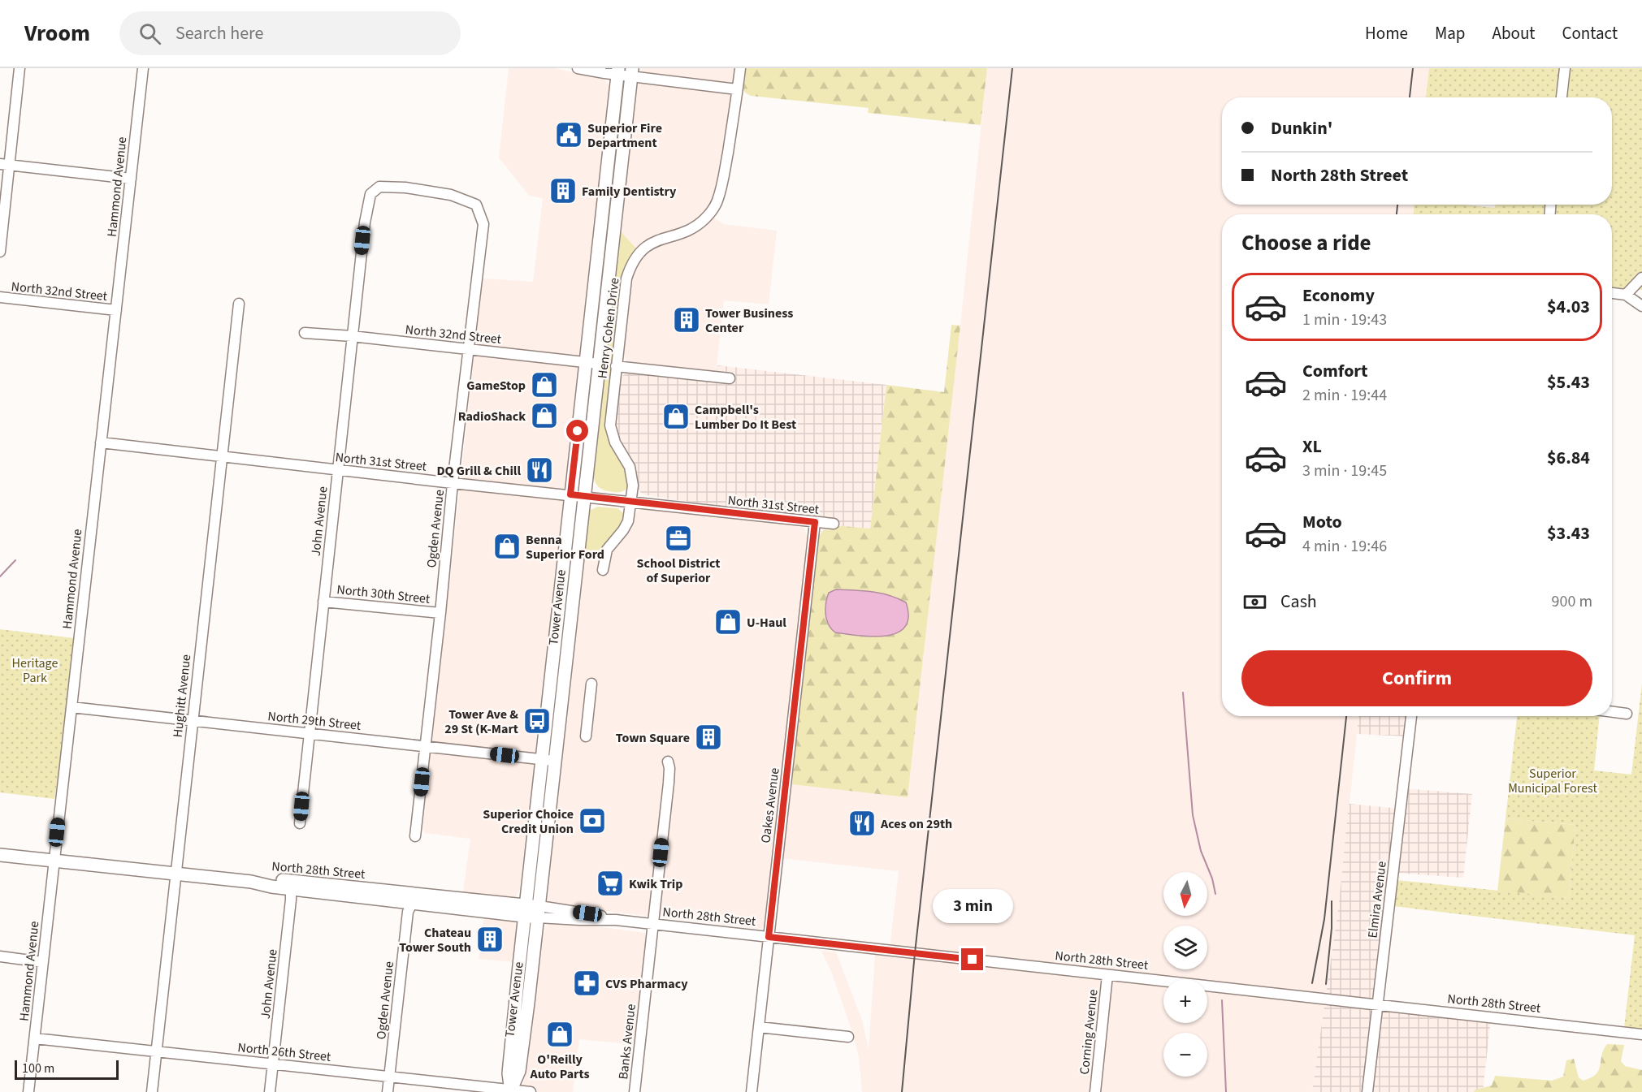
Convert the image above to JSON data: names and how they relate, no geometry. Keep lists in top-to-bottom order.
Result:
{
  "streets": {
    "main road": ["Tower Avenue", "North 28th Street"],
    "street": [
      "Hammond Avenue",
      "North 32nd Street",
      "Henry Cohen Drive",
      "North 31st Street",
      "John Avenue",
      "Ogden Avenue",
      "North 30th Street",
      "Hughitt Avenue",
      "North 29th Street",
      "Oakes Avenue",
      "Elmira Avenue",
      "Corning Avenue",
      "Banks Avenue",
      "North 26th Street"
    ]
  },
  "crossings": [
    ["Hammond Avenue", "North 32nd Street"],
    ["Hammond Avenue", "North 31st Street"],
    ["Hammond Avenue", "North 29th Street"],
    ["Hammond Avenue", "North 28th Street"],
    ["Hammond Avenue", "North 26th Street"],
    ["North 32nd Street", "John Avenue"],
    ["North 32nd Street", "Ogden Avenue"],
    ["North 32nd Street", "Tower Avenue"],
    ["Henry Cohen Drive", "North 31st Street"],
    ["North 31st Street", "John Avenue"],
    ["North 31st Street", "Ogden Avenue"],
    ["North 31st Street", "Tower Avenue"],
    ["North 31st Street", "Hughitt Avenue"],
    ["North 31st Street", "Oakes Avenue"],
    ["John Avenue", "Ogden Avenue"],
    ["John Avenue", "North 30th Street"],
    ["John Avenue", "North 29th Street"],
    ["John Avenue", "North 28th Street"],
    ["John Avenue", "North 26th Street"],
    ["Ogden Avenue", "North 30th Street"],
    ["Ogden Avenue", "North 29th Street"],
    ["Ogden Avenue", "North 28th Street"],
    ["Ogden Avenue", "North 26th Street"],
    ["Tower Avenue", "North 29th Street"],
    ["Tower Avenue", "North 28th Street"],
    ["Tower Avenue", "North 26th Street"],
    ["Hughitt Avenue", "North 29th Street"],
    ["Hughitt Avenue", "North 28th Street"],
    ["Hughitt Avenue", "North 26th Street"],
    ["Oakes Avenue", "North 28th Street"],
    ["North 28th Street", "Elmira Avenue"],
    ["North 28th Street", "Corning Avenue"],
    ["North 28th Street", "Banks Avenue"]
  ],
  "parks": ["Heritage Park", "Superior Municipal Forest"],
  "places": {
    "public building": ["Superior Fire Department"],
    "building": [
      "Family Dentistry",
      "Tower Business Center",
      "Town Square",
      "Chateau Tower South"
    ],
    "shop": [
      "GameStop",
      "RadioShack",
      "Campbell's Lumber Do It Best",
      "Benna Superior Ford",
      "U-Haul",
      "O'Reilly Auto Parts"
    ],
    "restaurant": ["DQ Grill & Chill", "Aces on 29th"],
    "office": ["School District of Superior"],
    "bus stop": ["Tower Ave & 29 St (K-Mart"],
    "bank": ["Superior Choice Credit Union"],
    "supermarket": ["Kwik Trip"],
    "pharmacy": ["CVS Pharmacy"]
  },
  "scale_bar": "100 m",
  "north": "bottom",
  "page": {
    "header": "Vroom",
    "search": "Search here",
    "nav": [
      "Home",
      "Map",
      "About",
      "Contact"
    ],
    "banner": ["Dunkin'", "North 28th Street"],
    "heading": "Choose a ride",
    "list": [
      {
        "name": "Economy",
        "note": "1 min · 19:43",
        "value": "$4.03"
      },
      {
        "name": "Comfort",
        "note": "2 min · 19:44",
        "value": "$5.43"
      },
      {
        "name": "XL",
        "note": "3 min · 19:45",
        "value": "$6.84"
      },
      {
        "name": "Moto",
        "note": "4 min · 19:46",
        "value": "$3.43"
      }
    ],
    "pay": ["Cash", "900 m"],
    "buttons": "Confirm",
    "map_buttons": ["+", "−"],
    "bubble": "3 min",
    "scale": "100 m"
  }
}
